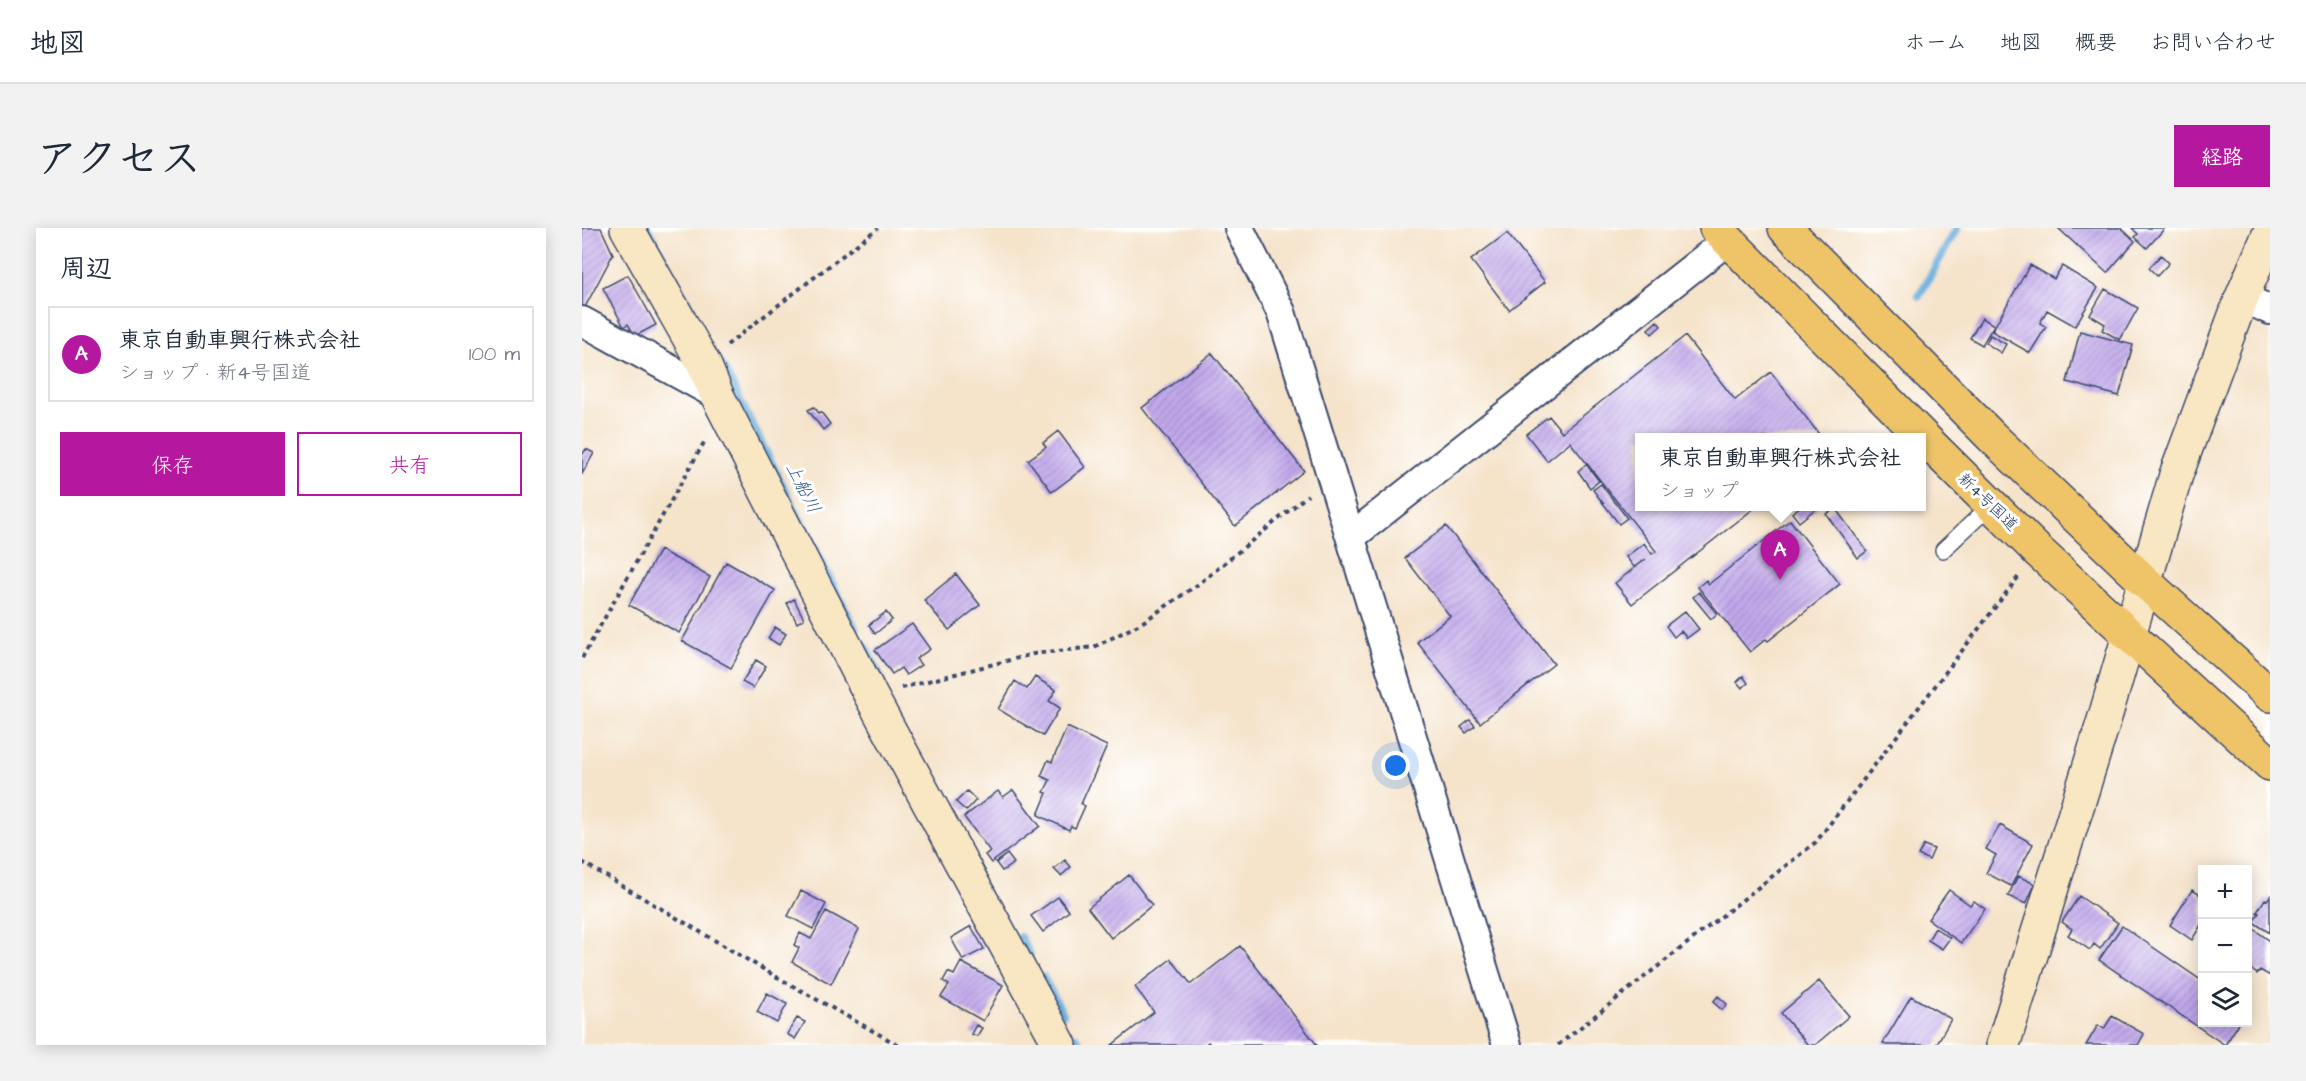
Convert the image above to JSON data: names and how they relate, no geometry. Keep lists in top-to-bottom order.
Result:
{
  "streets": {
    "highway": ["新4号国道"]
  },
  "water": ["上船川"],
  "page": {
    "header": "地図",
    "nav": [
      "ホーム",
      "地図",
      "概要",
      "お問い合わせ"
    ],
    "title": "アクセス",
    "buttons": [
      "経路",
      ["保存", "共有"]
    ],
    "heading": "周辺",
    "list": [
      {
        "mark": "A",
        "name": "東京自動車興行株式会社",
        "note": "ショップ · 新4号国道",
        "value": "100 m"
      }
    ],
    "popup": ["東京自動車興行株式会社", "ショップ"],
    "pins": "A",
    "map_buttons": ["+", "−"]
  }
}
